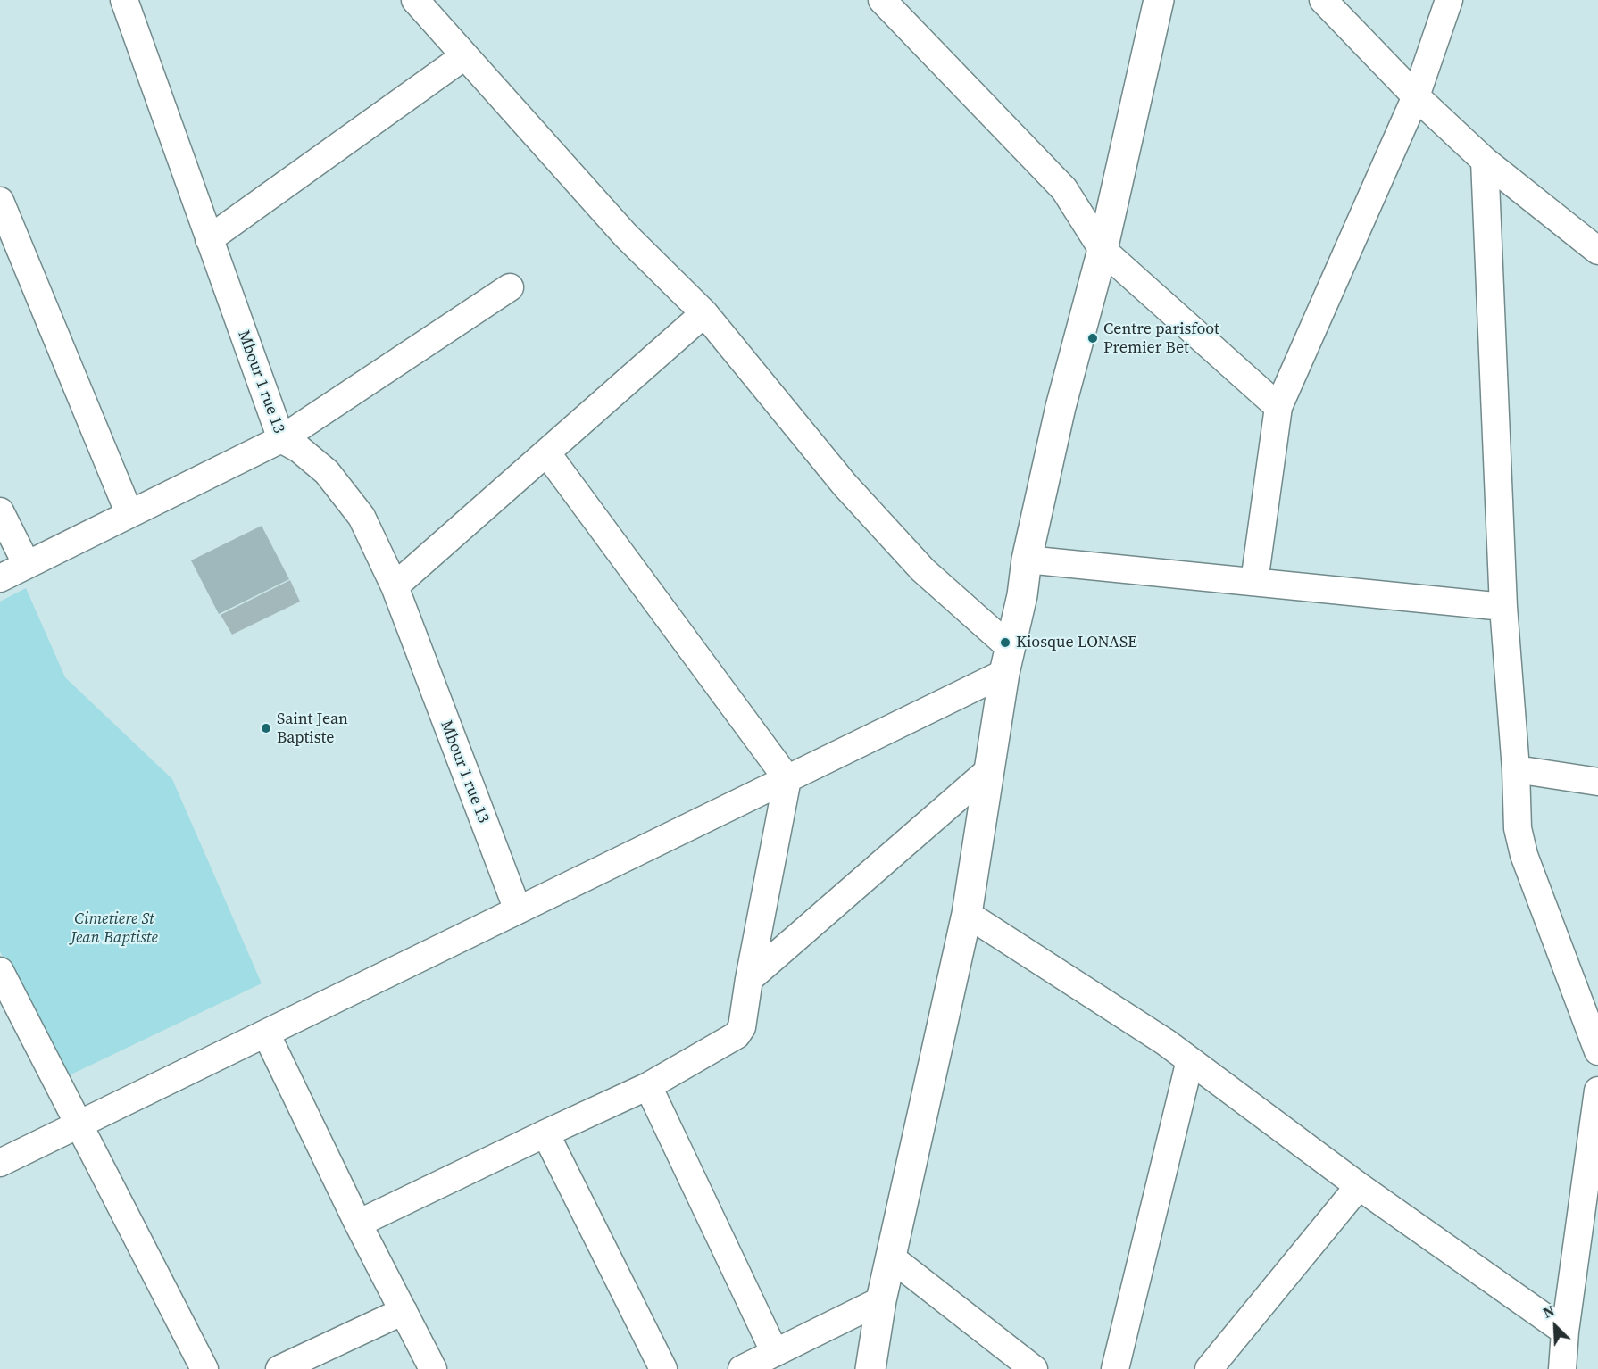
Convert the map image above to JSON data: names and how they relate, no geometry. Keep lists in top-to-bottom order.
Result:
{
  "streets": {
    "street": ["Mbour 1 rue 13"]
  },
  "parks": ["Cimetiere St Jean Baptiste"],
  "places": ["Centre parisfoot Premier Bet", "Kiosque LONASE", "Saint Jean Baptiste"],
  "north": "top left"
}
